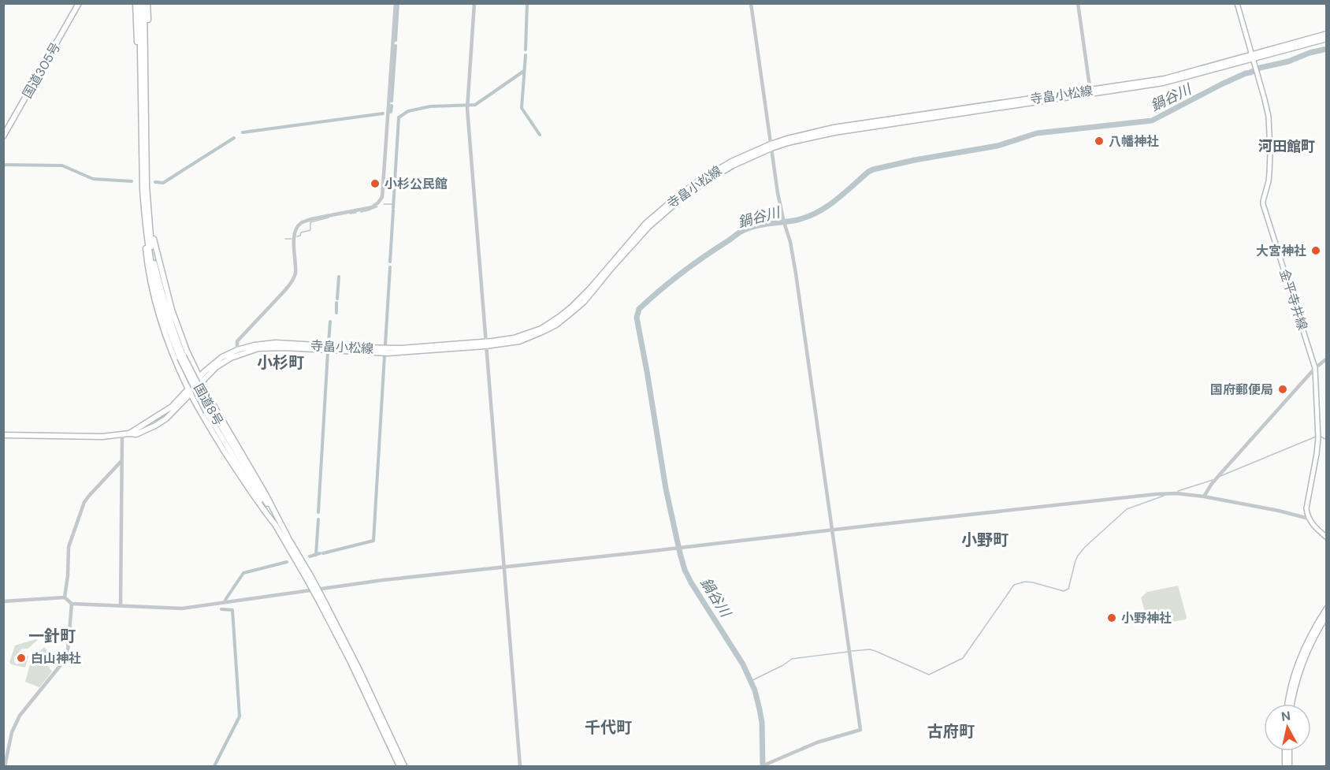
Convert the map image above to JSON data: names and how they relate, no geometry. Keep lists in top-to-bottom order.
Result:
{
  "streets": {
    "main road": [
      "国道305号",
      "寺畠小松線",
      "金平寺井線",
      "国道8号"
    ]
  },
  "crossings": [
    ["寺畠小松線", "金平寺井線"]
  ],
  "districts": [
    "河田館町",
    "小杉町",
    "小野町",
    "一針町",
    "千代町",
    "古府町"
  ],
  "water": ["鍋谷川"],
  "places": [
    "八幡神社",
    "小杉公民館",
    "大宮神社",
    "国府郵便局",
    "小野神社",
    "白山神社"
  ],
  "north": "top"
}
